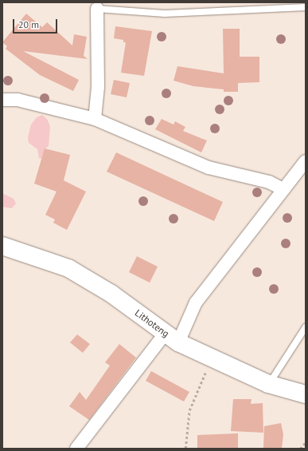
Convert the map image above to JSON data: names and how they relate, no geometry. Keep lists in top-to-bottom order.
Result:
{
  "streets": {
    "main road": ["Lithoteng"]
  },
  "scale_bar": "20 m"
}
